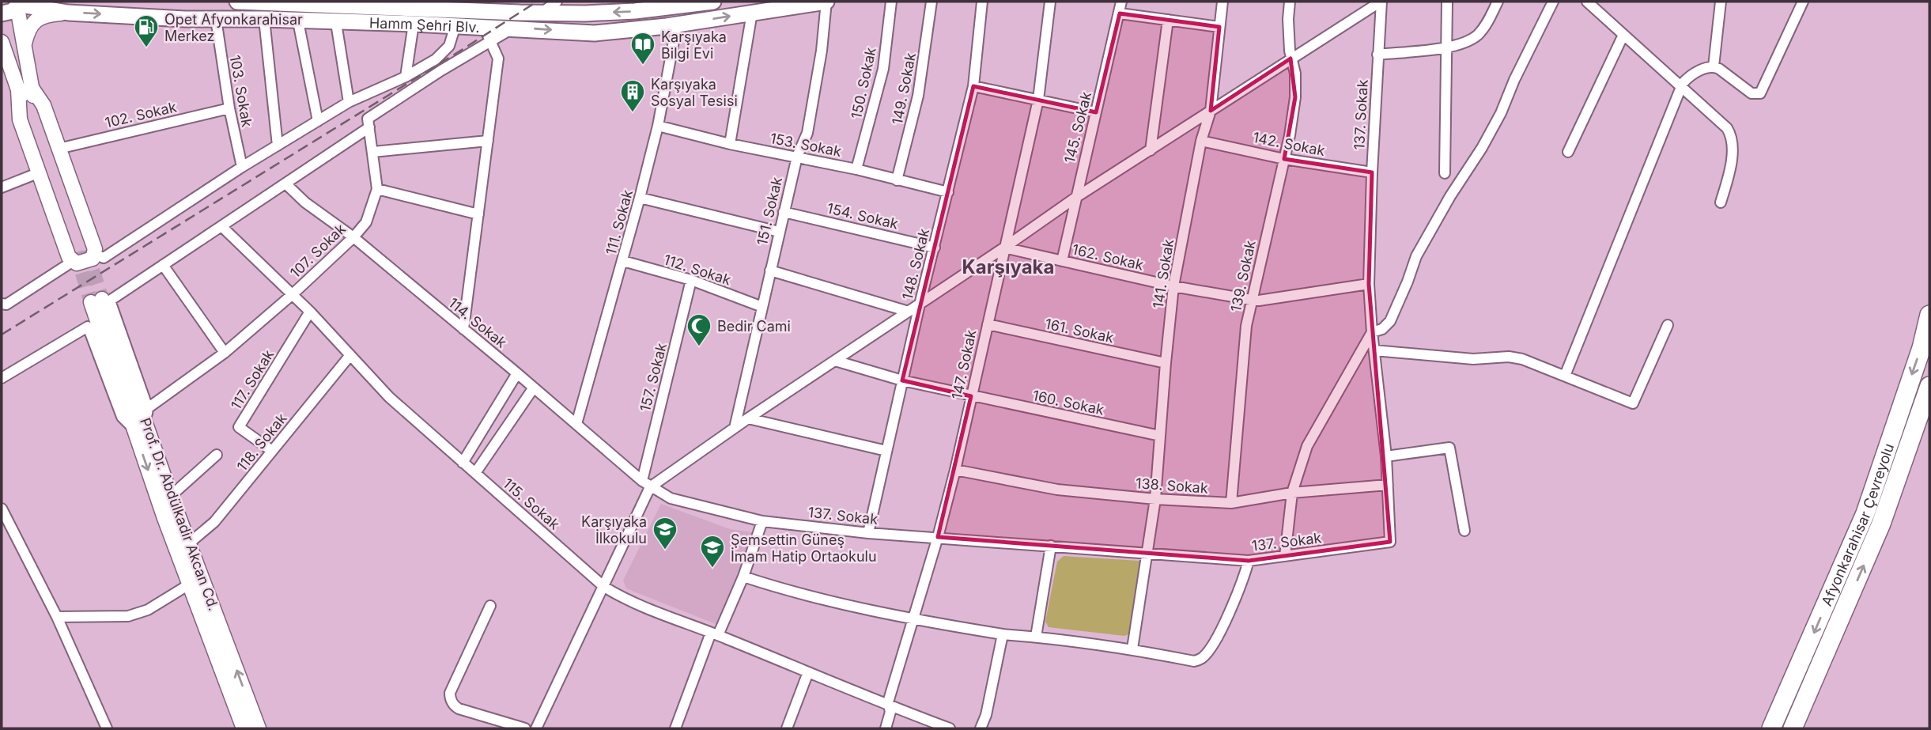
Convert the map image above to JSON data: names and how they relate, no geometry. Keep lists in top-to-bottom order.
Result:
{
  "streets": {
    "highway": ["Afyonkarahisar Çevreyolu"],
    "main road": ["Hamm Şehri Blv.", "Prof. Dr. Abdülkadir Akcan Cd."],
    "street": [
      "150. Sokak",
      "149. Sokak",
      "103. Sokak",
      "102. Sokak",
      "137. Sokak",
      "145. Sokak",
      "142. Sokak",
      "153. Sokak",
      "151. Sokak",
      "154. Sokak",
      "111. Sokak",
      "107. Sokak",
      "162. Sokak",
      "148. Sokak",
      "112. Sokak",
      "141. Sokak",
      "139. Sokak",
      "114. Sokak",
      "161. Sokak",
      "147. Sokak",
      "157. Sokak",
      "117. Sokak",
      "160. Sokak",
      "118. Sokak",
      "138. Sokak",
      "115. Sokak"
    ]
  },
  "crossings": [
    ["Hamm Şehri Blv.", "103. Sokak"],
    ["Hamm Şehri Blv.", "151. Sokak"],
    ["Hamm Şehri Blv.", "111. Sokak"],
    ["150. Sokak", "153. Sokak"],
    ["149. Sokak", "153. Sokak"],
    ["103. Sokak", "102. Sokak"],
    ["137. Sokak", "142. Sokak"],
    ["137. Sokak", "162. Sokak"],
    ["137. Sokak", "148. Sokak"],
    ["137. Sokak", "141. Sokak"],
    ["137. Sokak", "114. Sokak"],
    ["137. Sokak", "147. Sokak"],
    ["137. Sokak", "157. Sokak"],
    ["137. Sokak", "138. Sokak"],
    ["145. Sokak", "162. Sokak"],
    ["142. Sokak", "141. Sokak"],
    ["142. Sokak", "139. Sokak"],
    ["153. Sokak", "151. Sokak"],
    ["153. Sokak", "111. Sokak"],
    ["153. Sokak", "148. Sokak"],
    ["151. Sokak", "154. Sokak"],
    ["151. Sokak", "112. Sokak"],
    ["154. Sokak", "148. Sokak"],
    ["111. Sokak", "112. Sokak"],
    ["111. Sokak", "114. Sokak"],
    ["107. Sokak", "114. Sokak"],
    ["107. Sokak", "115. Sokak"],
    ["162. Sokak", "141. Sokak"],
    ["162. Sokak", "139. Sokak"],
    ["162. Sokak", "147. Sokak"],
    ["148. Sokak", "160. Sokak"],
    ["112. Sokak", "157. Sokak"],
    ["141. Sokak", "161. Sokak"],
    ["141. Sokak", "160. Sokak"],
    ["141. Sokak", "138. Sokak"],
    ["139. Sokak", "138. Sokak"],
    ["114. Sokak", "157. Sokak"],
    ["161. Sokak", "147. Sokak"],
    ["147. Sokak", "160. Sokak"],
    ["147. Sokak", "138. Sokak"],
    ["147. Sokak", "115. Sokak"],
    ["157. Sokak", "115. Sokak"],
    ["117. Sokak", "118. Sokak"],
    ["117. Sokak", "115. Sokak"],
    ["118. Sokak", "115. Sokak"],
    ["118. Sokak", "Prof. Dr. Abdülkadir Akcan Cd."]
  ],
  "districts": ["Karşıyaka"],
  "places": {
    "fuel station": ["Opet Afyonkarahisar Merkez"],
    "library": ["Karşıyaka Bilgi Evi"],
    "building": ["Karşıyaka Sosyal Tesisi"],
    "mosque": ["Bedir Cami"],
    "school or university": ["Karşıyaka İlkokulu", "Şemsettin Güneş İmam Hatip Ortaokulu"]
  }
}
